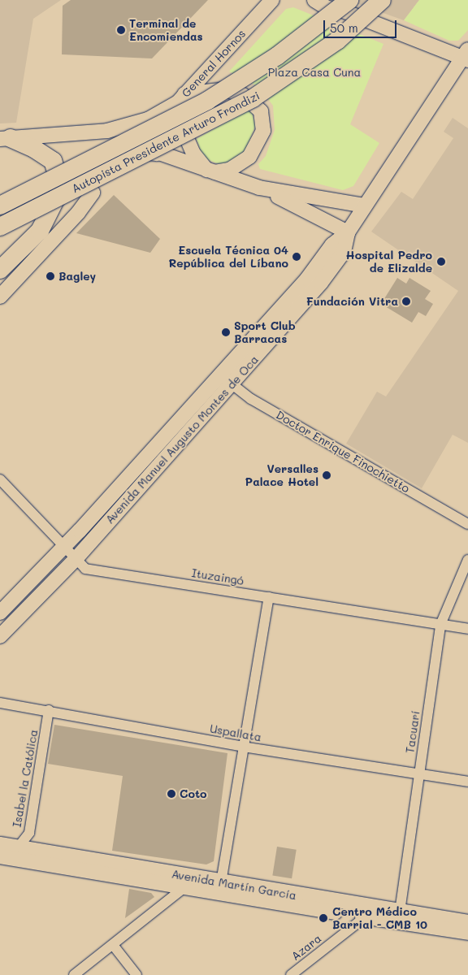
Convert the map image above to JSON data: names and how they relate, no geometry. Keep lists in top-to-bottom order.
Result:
{
  "streets": {
    "highway": ["Autopista Presidente Arturo Frondizi"],
    "main road": ["General Hornos", "Avenida Manuel Augusto Montes de Oca", "Avenida Martín García"],
    "street": [
      "Doctor Enrique Finochietto",
      "Ituzaingó",
      "Tacuarí",
      "Uspallata",
      "Isabel la Católica",
      "Azara"
    ]
  },
  "crossings": [
    ["Avenida Manuel Augusto Montes de Oca", "Doctor Enrique Finochietto"],
    ["Avenida Manuel Augusto Montes de Oca", "Ituzaingó"],
    ["Ituzaingó", "Tacuarí"],
    ["Tacuarí", "Uspallata"],
    ["Tacuarí", "Avenida Martín García"],
    ["Uspallata", "Isabel la Católica"],
    ["Isabel la Católica", "Avenida Martín García"],
    ["Avenida Martín García", "Azara"]
  ],
  "parks": ["Plaza Casa Cuna"],
  "places": [
    "Terminal de Encomiendas",
    "Escuela Técnica 04 República del Líbano",
    "Hospital Pedro de Elizalde",
    "Bagley",
    "Fundación Vitra",
    "Sport Club Barracas",
    "Versalles Palace Hotel",
    "Coto",
    "Centro Médico Barrial - CMB 10"
  ],
  "scale_bar": "50 m"
}
